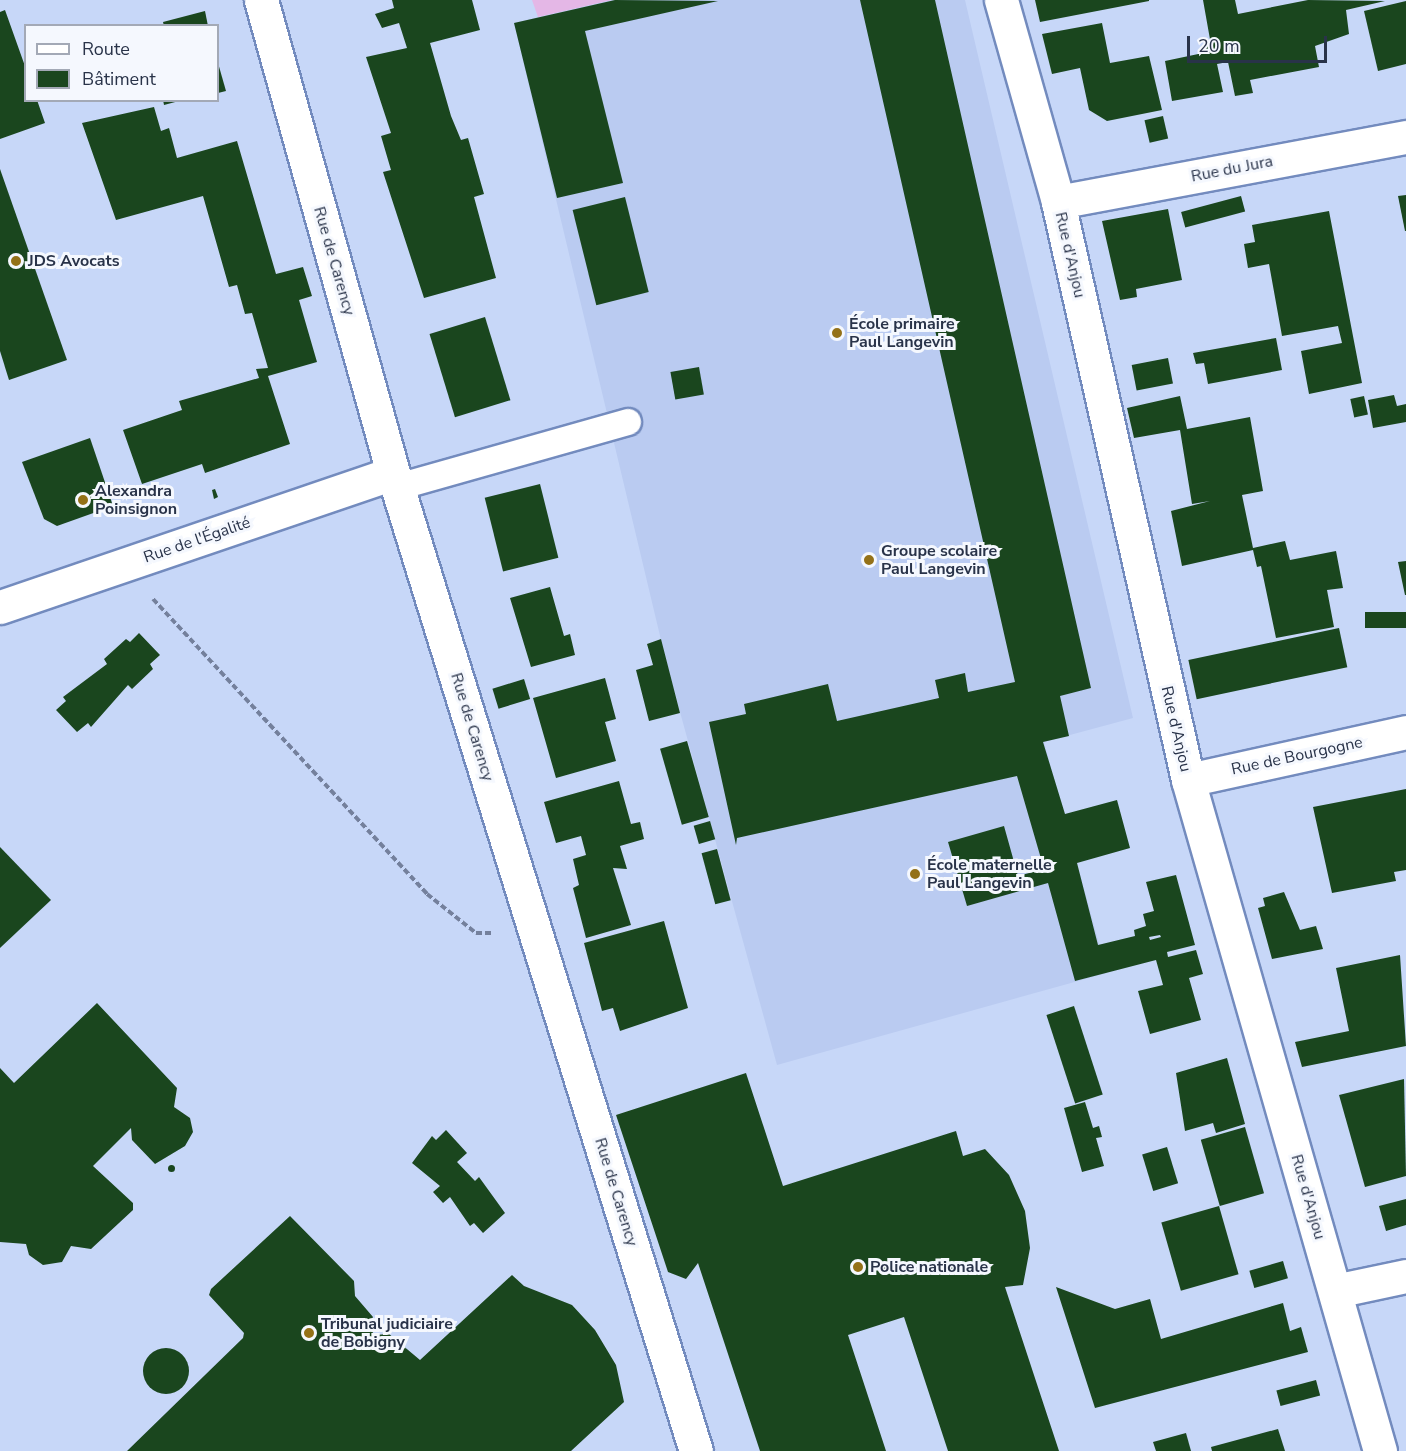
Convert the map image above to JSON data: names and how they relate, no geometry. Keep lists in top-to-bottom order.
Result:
{
  "streets": {
    "street": [
      "Rue du Jura",
      "Rue d'Anjou",
      "Rue de Carency",
      "Rue de l'Égalité",
      "Rue de Bourgogne"
    ]
  },
  "crossings": [
    ["Rue du Jura", "Rue d'Anjou"],
    ["Rue d'Anjou", "Rue de Bourgogne"],
    ["Rue de Carency", "Rue de l'Égalité"]
  ],
  "places": [
    "JDS Avocats",
    "École primaire Paul Langevin",
    "Alexandra Poinsignon",
    "Groupe scolaire Paul Langevin",
    "École maternelle Paul Langevin",
    "Police nationale",
    "Tribunal judiciaire de Bobigny"
  ],
  "legend": ["Route", "Bâtiment"],
  "scale_bar": "20 m"
}
